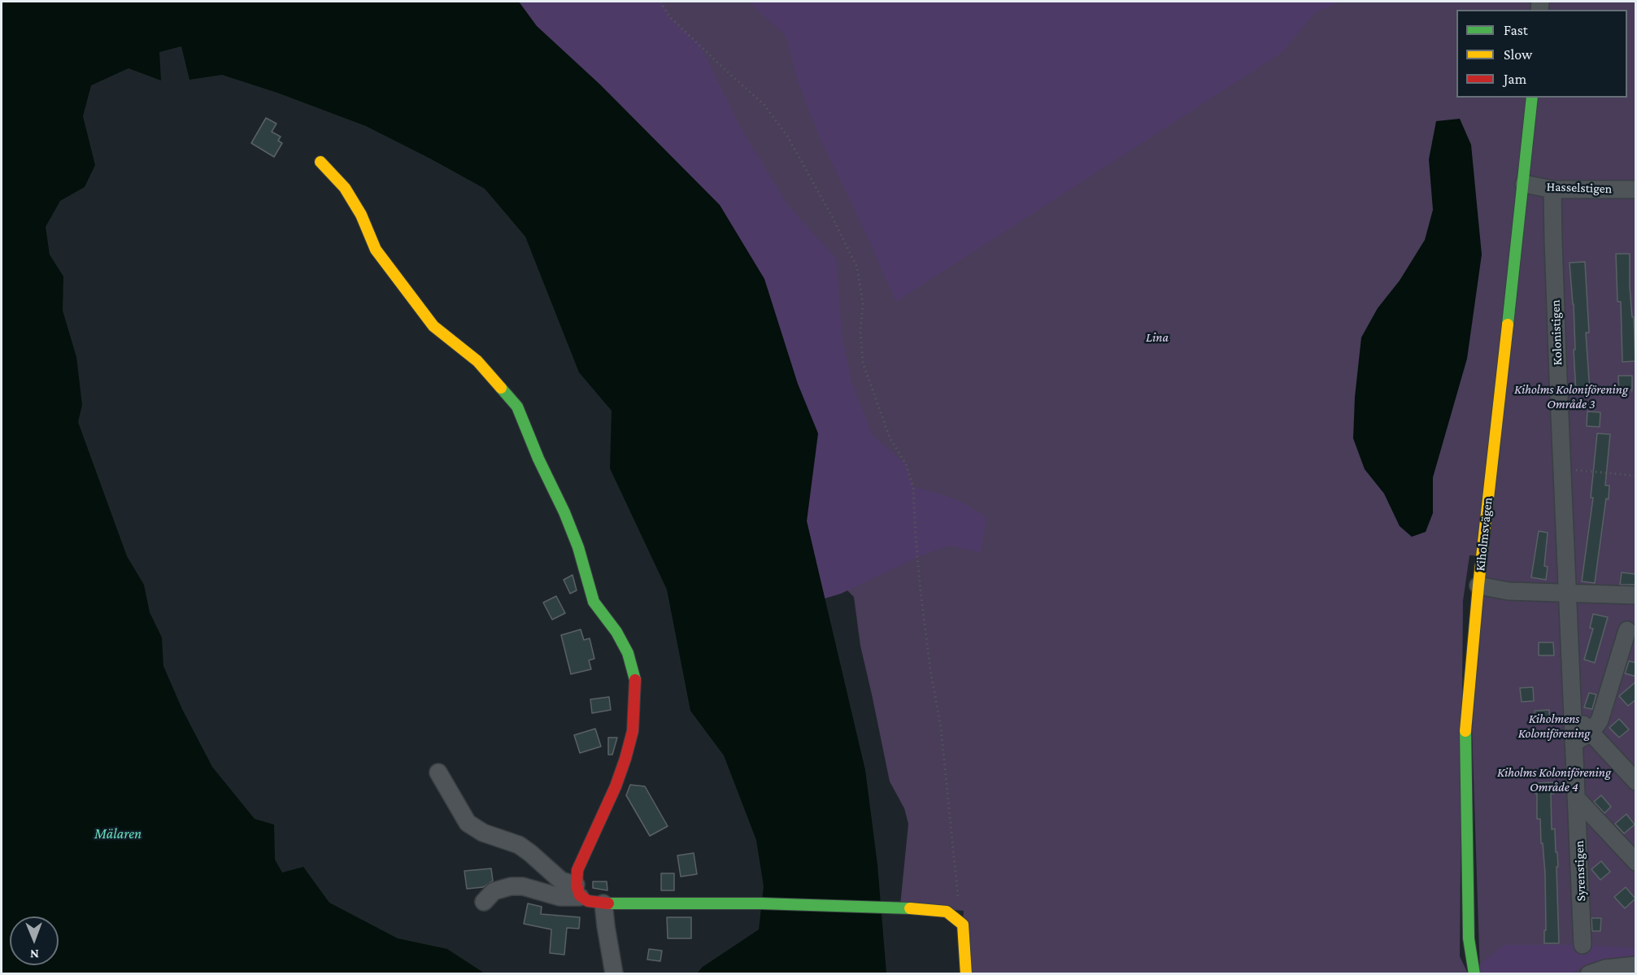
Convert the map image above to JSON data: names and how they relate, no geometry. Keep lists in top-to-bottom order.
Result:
{
  "streets": {
    "street": [
      "Hasselstigen",
      "Kolonistigen",
      "Kiholmsvägen",
      "Syrenstigen"
    ]
  },
  "crossings": [
    ["Hasselstigen", "Kolonistigen"],
    ["Hasselstigen", "Kiholmsvägen"],
    ["Kolonistigen", "Syrenstigen"]
  ],
  "water": ["Mälaren"],
  "parks": [
    "Lina",
    "Kiholms Koloniförening Område 3",
    "Kiholmens Koloniförening",
    "Kiholms Koloniförening Område 4"
  ],
  "legend": ["Fast", "Slow", "Jam"],
  "north": "bottom"
}
